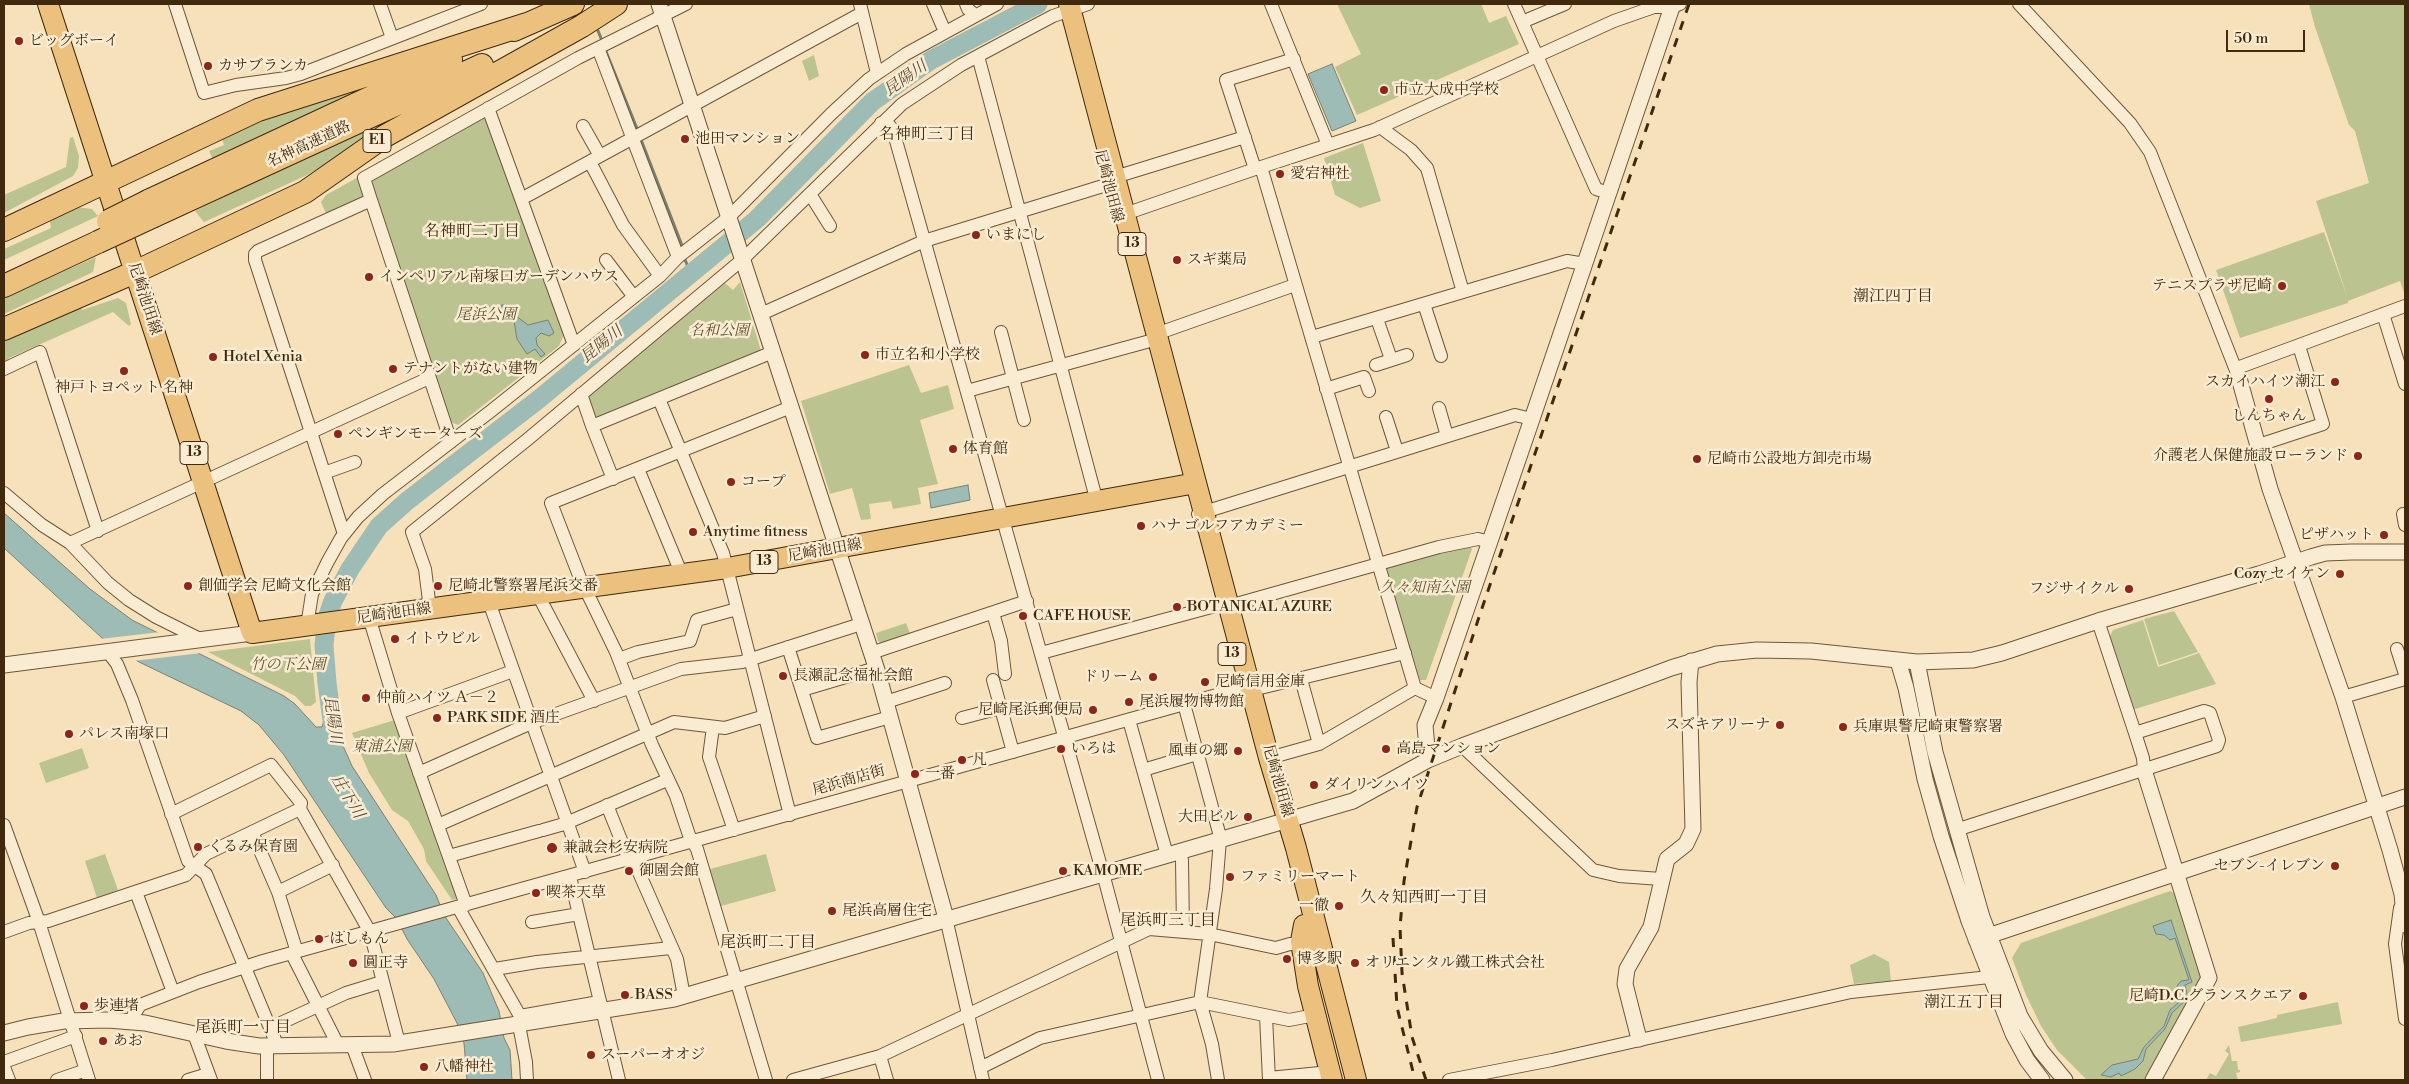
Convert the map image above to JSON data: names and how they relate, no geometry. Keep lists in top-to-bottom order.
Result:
{
  "streets": {
    "highway": ["E1", "名神高速道路"],
    "main road": ["尼崎池田線", "13"],
    "street": ["尾浜商店街"]
  },
  "crossings": [
    ["E1", "名神高速道路"],
    ["E1", "尼崎池田線"],
    ["尼崎池田線", "尾浜商店街"]
  ],
  "districts": [
    "名神町三丁目",
    "名神町二丁目",
    "潮江四丁目",
    "久々知西町一丁目",
    "尾浜町三丁目",
    "尾浜町二丁目",
    "潮江五丁目",
    "尾浜町一丁目"
  ],
  "water": ["昆陽川", "庄下川"],
  "parks": [
    "尾浜公園",
    "名和公園",
    "久々知南公園",
    "竹の下公園",
    "東浦公園"
  ],
  "places": [
    "ビッグボーイ",
    "カサブランカ",
    "市立大成中学校",
    "池田マンション",
    "愛宕神社",
    "いまにし",
    "スギ薬局",
    "インペリアル南塚口ガーデンハウス",
    "テニスプラザ尼崎",
    "市立名和小学校",
    "Hotel Xenia",
    "テナントがない建物",
    "神戸トヨペット 名神",
    "スカイハイツ潮江",
    "しんちゃん",
    "ペンギンモーターズ",
    "体育館",
    "介護老人保健施設ローランド",
    "尼崎市公設地方卸売市場",
    "コープ",
    "ハナ ゴルフアカデミー",
    "Anytime fitness",
    "ピザハット",
    "Cozy セイケン",
    "創価学会 尼崎文化会館",
    "尼崎北警察署尾浜交番",
    "フジサイクル",
    "BOTANICAL AZURE",
    "CAFE HOUSE",
    "イトウビル",
    "長瀬記念福祉会館",
    "ドリーム",
    "尼崎信用金庫",
    "仲前ハイツ Ａ－２",
    "尾浜履物博物館",
    "尼崎尾浜郵便局",
    "PARK SIDE 酒庄",
    "スズキアリーナ",
    "兵庫県警尼崎東警察署",
    "パレス南塚口",
    "いろは",
    "高島マンション",
    "風車の郷",
    "凡",
    "一番",
    "ダイリンハイツ",
    "大田ビル",
    "くるみ保育園",
    "兼誠会杉安病院",
    "セブン-イレブン",
    "御園会館",
    "KAMOME",
    "ファミリーマート",
    "喫茶天草",
    "一徹",
    "尾浜高層住宅",
    "はしもん",
    "博多駅",
    "圓正寺",
    "オリエンタル鐵工株式会社",
    "BASS",
    "尼崎D.C.グランスクエア",
    "歩連堵",
    "あお",
    "スーパーオオジ",
    "八幡神社"
  ],
  "scale_bar": "50 m"
}
